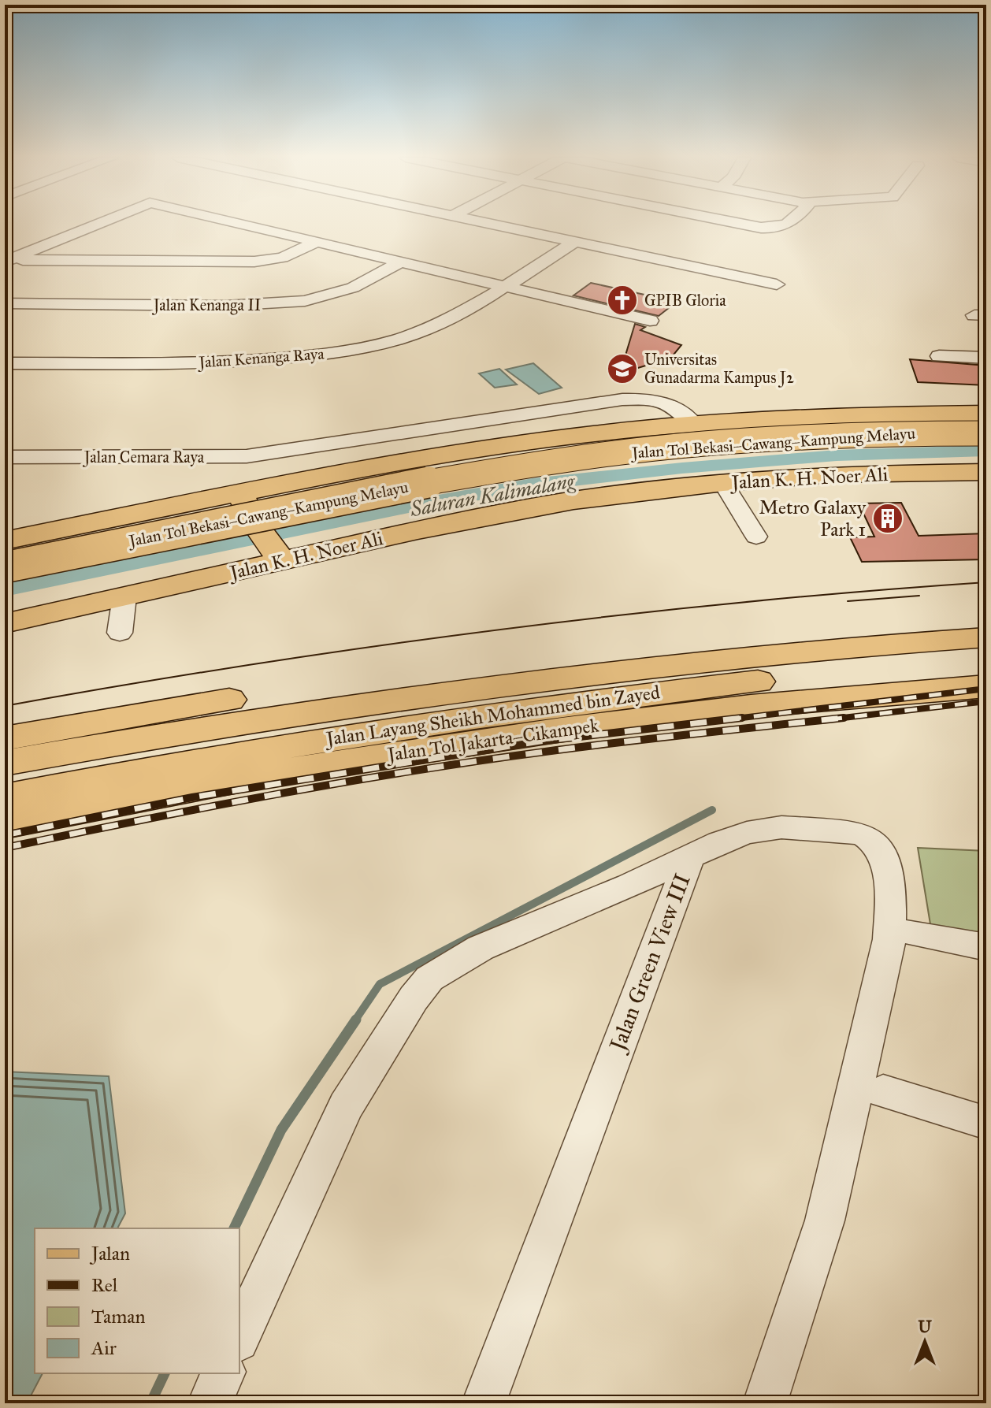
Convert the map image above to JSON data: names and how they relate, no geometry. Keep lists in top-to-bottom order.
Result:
{
  "streets": {
    "main road": [
      "Jalan Tol Bekasi–Cawang–Kampung Melayu",
      "Jalan K. H. Noer Ali",
      "Jalan Layang Sheikh Mohammed bin Zayed",
      "Jalan Tol Jakarta–Cikampek"
    ],
    "street": [
      "Jalan Kenanga II",
      "Jalan Kenanga Raya",
      "Jalan Cemara Raya",
      "Jalan Green View III"
    ]
  },
  "water": ["Saluran Kalimalang"],
  "places": {
    "church": ["GPIB Gloria"],
    "school or university": ["Universitas Gunadarma Kampus J2"],
    "building": ["Metro Galaxy Park 1"]
  },
  "legend": [
    "Jalan",
    "Rel",
    "Taman",
    "Air"
  ],
  "north": "top"
}
